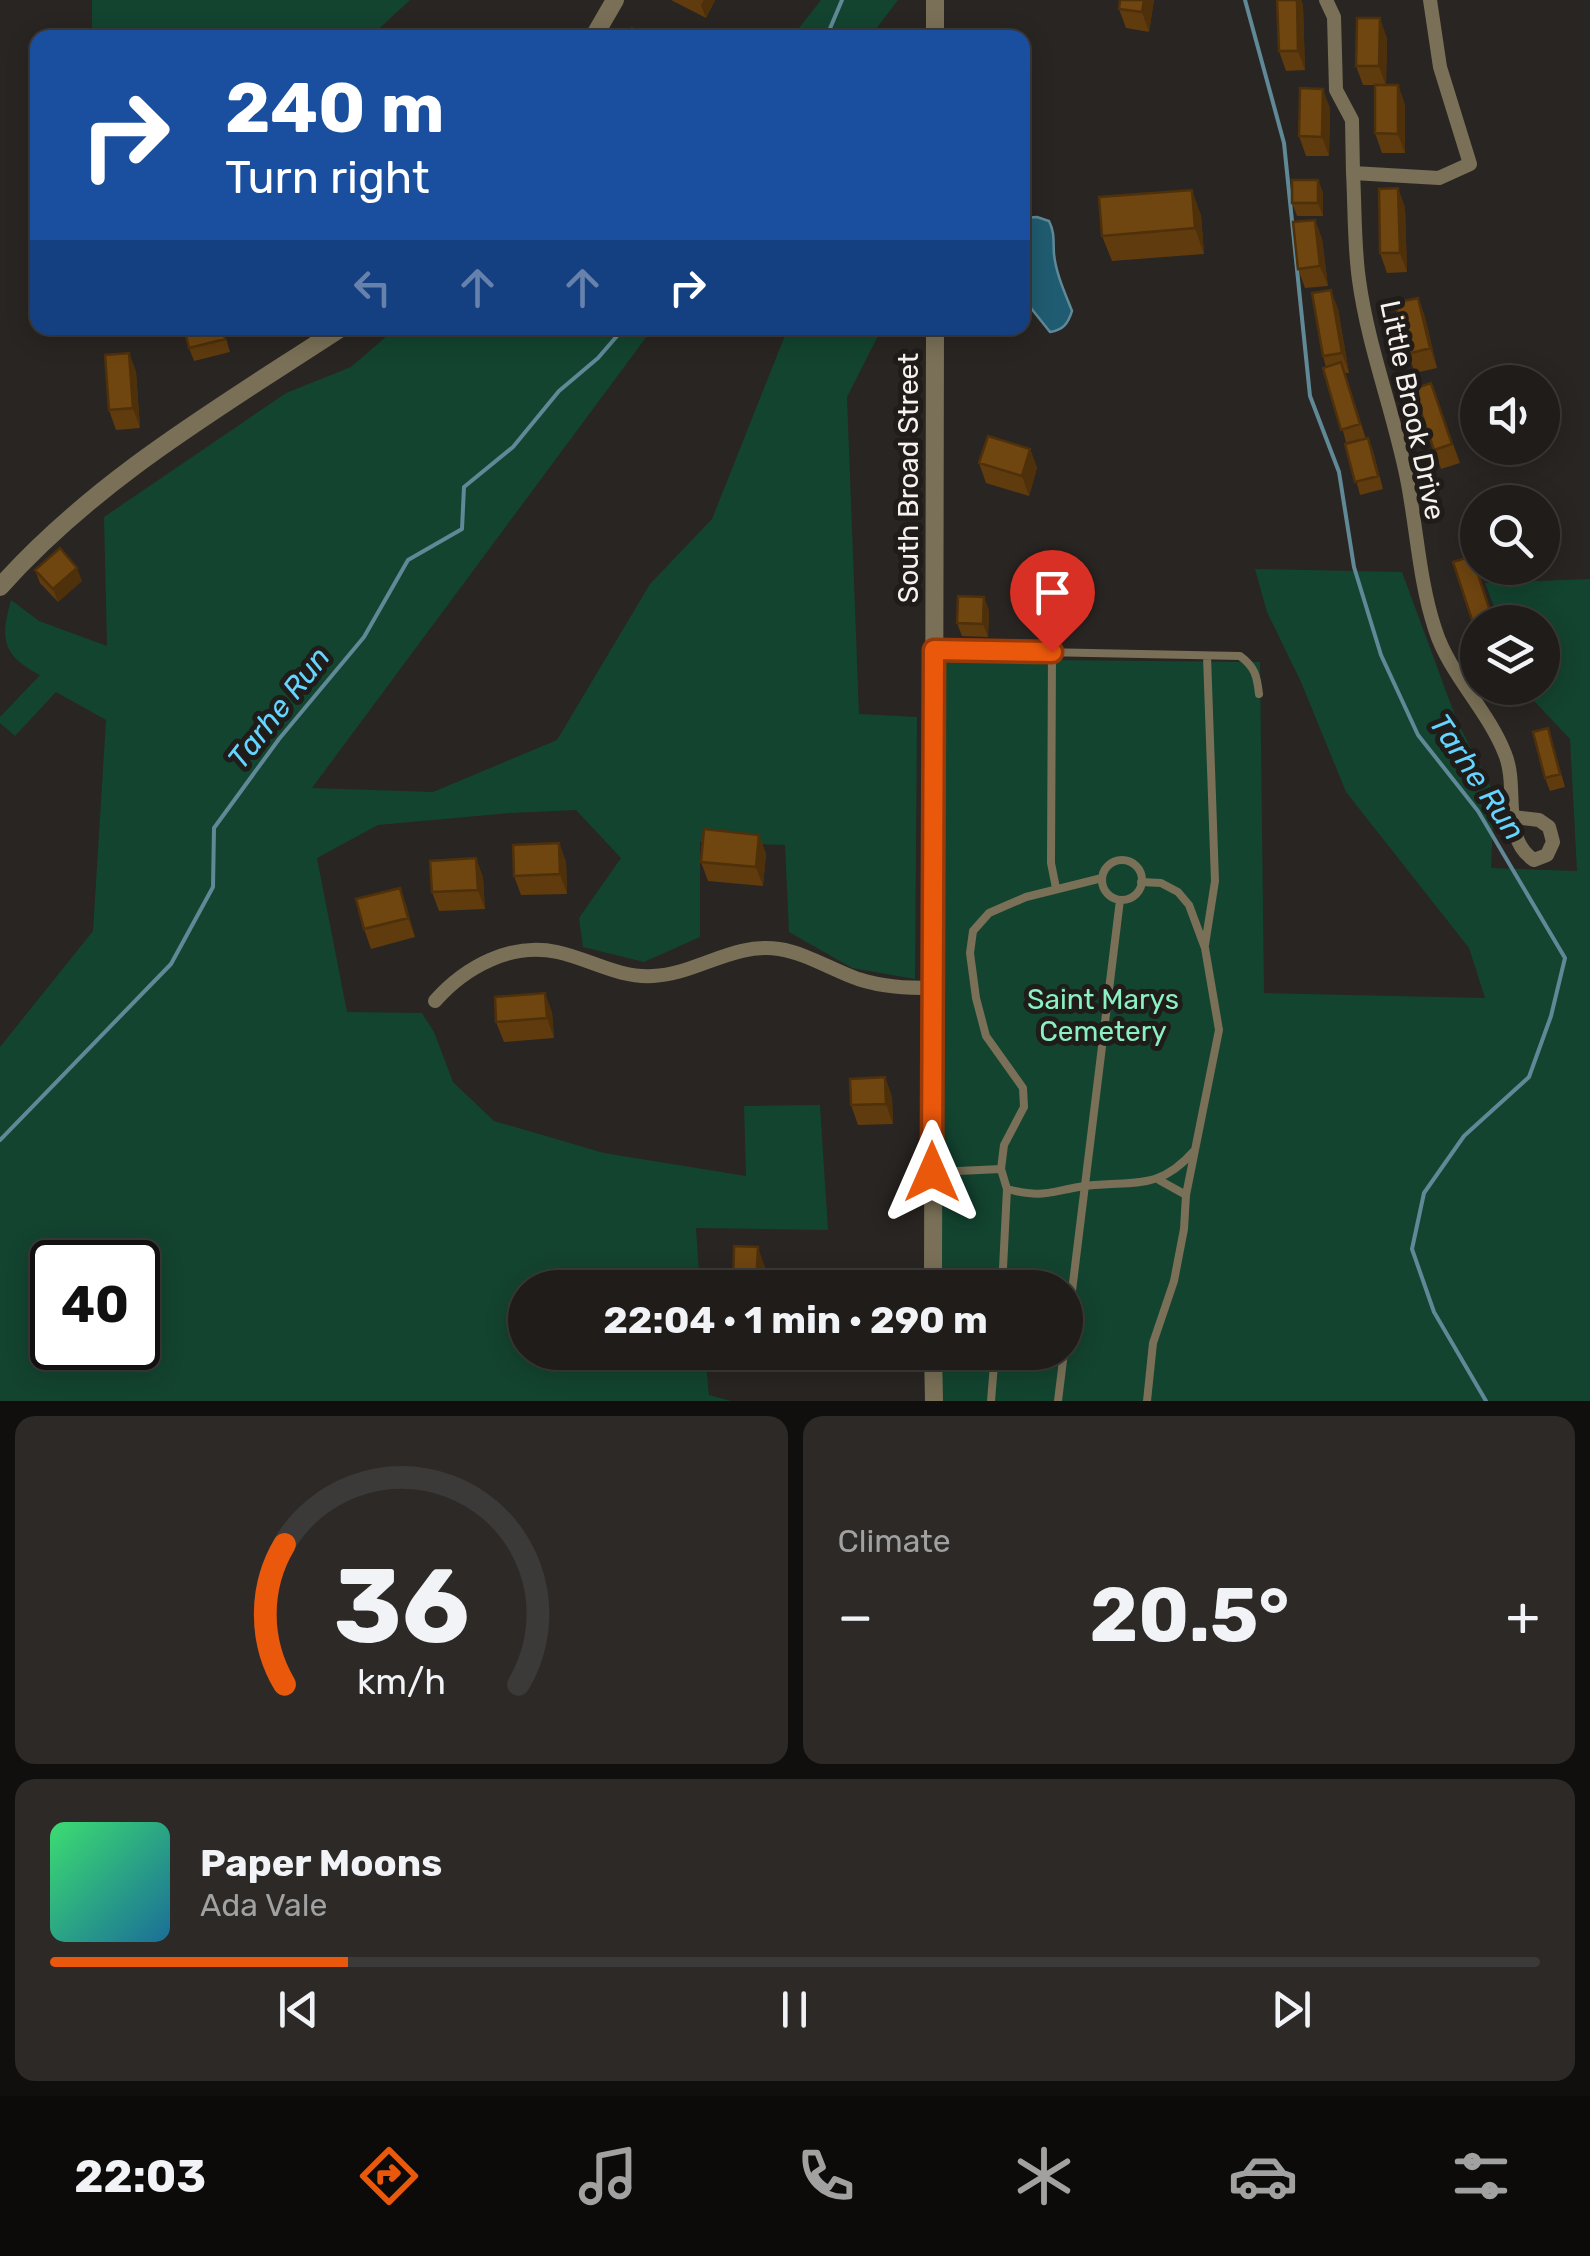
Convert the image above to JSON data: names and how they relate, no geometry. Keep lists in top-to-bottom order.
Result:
{
  "streets": {
    "street": ["Little Brook Drive", "South Broad Street"]
  },
  "water": ["Tarhe Run"],
  "parks": ["Saint Marys Cemetery"],
  "page": {
    "turn": ["240 m", "Turn right"],
    "limit": "40",
    "trip": "22:04 · 1 min · 290 m",
    "tile": "Climate",
    "heat": ["−", "20.5°", "+"],
    "song": ["Paper Moons", "Ada Vale"],
    "tabs": "22:03",
    "gauge": ["36", "km/h"]
  }
}
